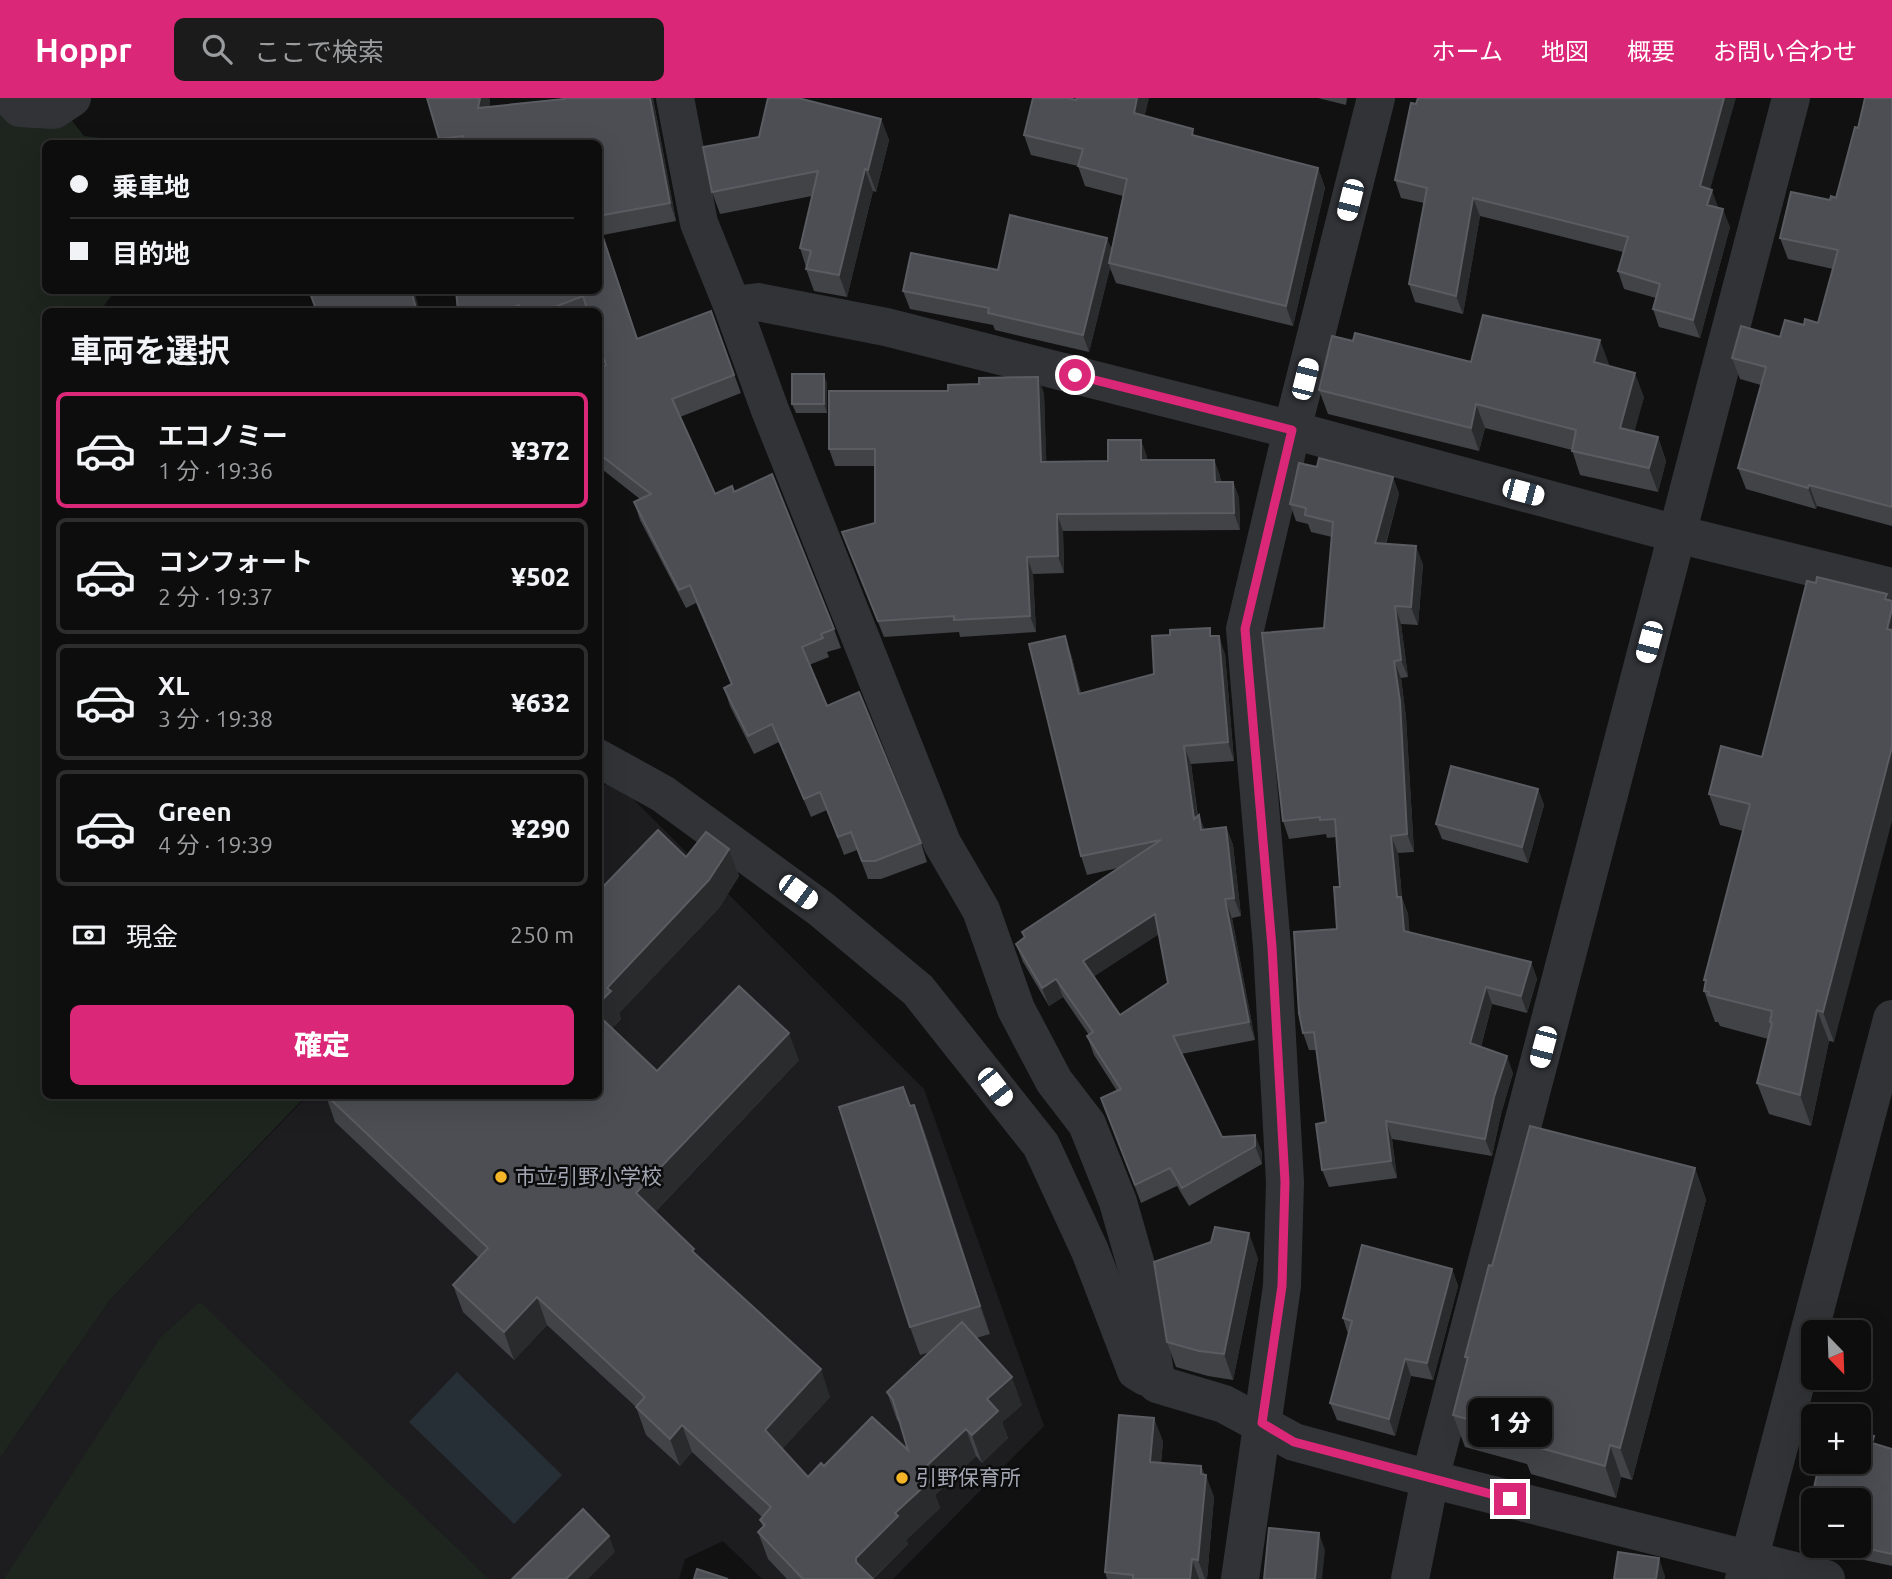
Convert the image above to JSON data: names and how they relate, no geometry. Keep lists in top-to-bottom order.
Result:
{
  "places": ["市立引野小学校", "引野保育所"],
  "north": "bottom right",
  "page": {
    "header": "Hoppr",
    "search": "ここで検索",
    "nav": [
      "ホーム",
      "地図",
      "概要",
      "お問い合わせ"
    ],
    "banner": ["乗車地", "目的地"],
    "heading": "車両を選択",
    "list": [
      {
        "name": "エコノミー",
        "note": "1 分 · 19:36",
        "value": "¥372"
      },
      {
        "name": "コンフォート",
        "note": "2 分 · 19:37",
        "value": "¥502"
      },
      {
        "name": "XL",
        "note": "3 分 · 19:38",
        "value": "¥632"
      },
      {
        "name": "Green",
        "note": "4 分 · 19:39",
        "value": "¥290"
      }
    ],
    "pay": ["現金", "250 m"],
    "buttons": "確定",
    "map_buttons": ["+", "−"],
    "bubble": "1 分"
  }
}
